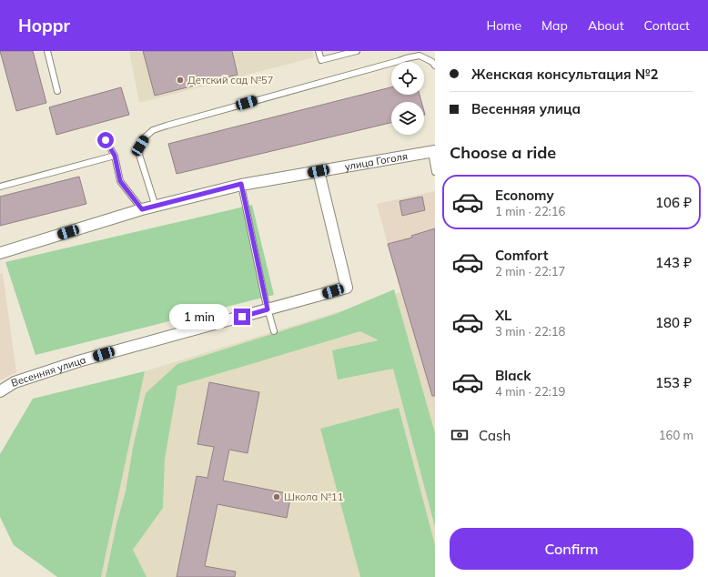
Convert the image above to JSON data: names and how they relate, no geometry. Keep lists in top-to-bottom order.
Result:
{
  "streets": {
    "street": ["улица Гоголя", "Весенняя улица"]
  },
  "crossings": [
    ["улица Гоголя", "Весенняя улица"]
  ],
  "places": ["Детский сад №57", "Школа №11"],
  "page": {
    "header": "Hoppr",
    "nav": [
      "Home",
      "Map",
      "About",
      "Contact"
    ],
    "banner": ["Женская консультация №2", "Весенняя улица"],
    "heading": "Choose a ride",
    "list": [
      {
        "name": "Economy",
        "note": "1 min · 22:16",
        "value": "106 ₽"
      },
      {
        "name": "Comfort",
        "note": "2 min · 22:17",
        "value": "143 ₽"
      },
      {
        "name": "XL",
        "note": "3 min · 22:18",
        "value": "180 ₽"
      },
      {
        "name": "Black",
        "note": "4 min · 22:19",
        "value": "153 ₽"
      }
    ],
    "bubble": "1 min",
    "pay": ["Cash", "160 m"],
    "buttons": "Confirm"
  }
}
